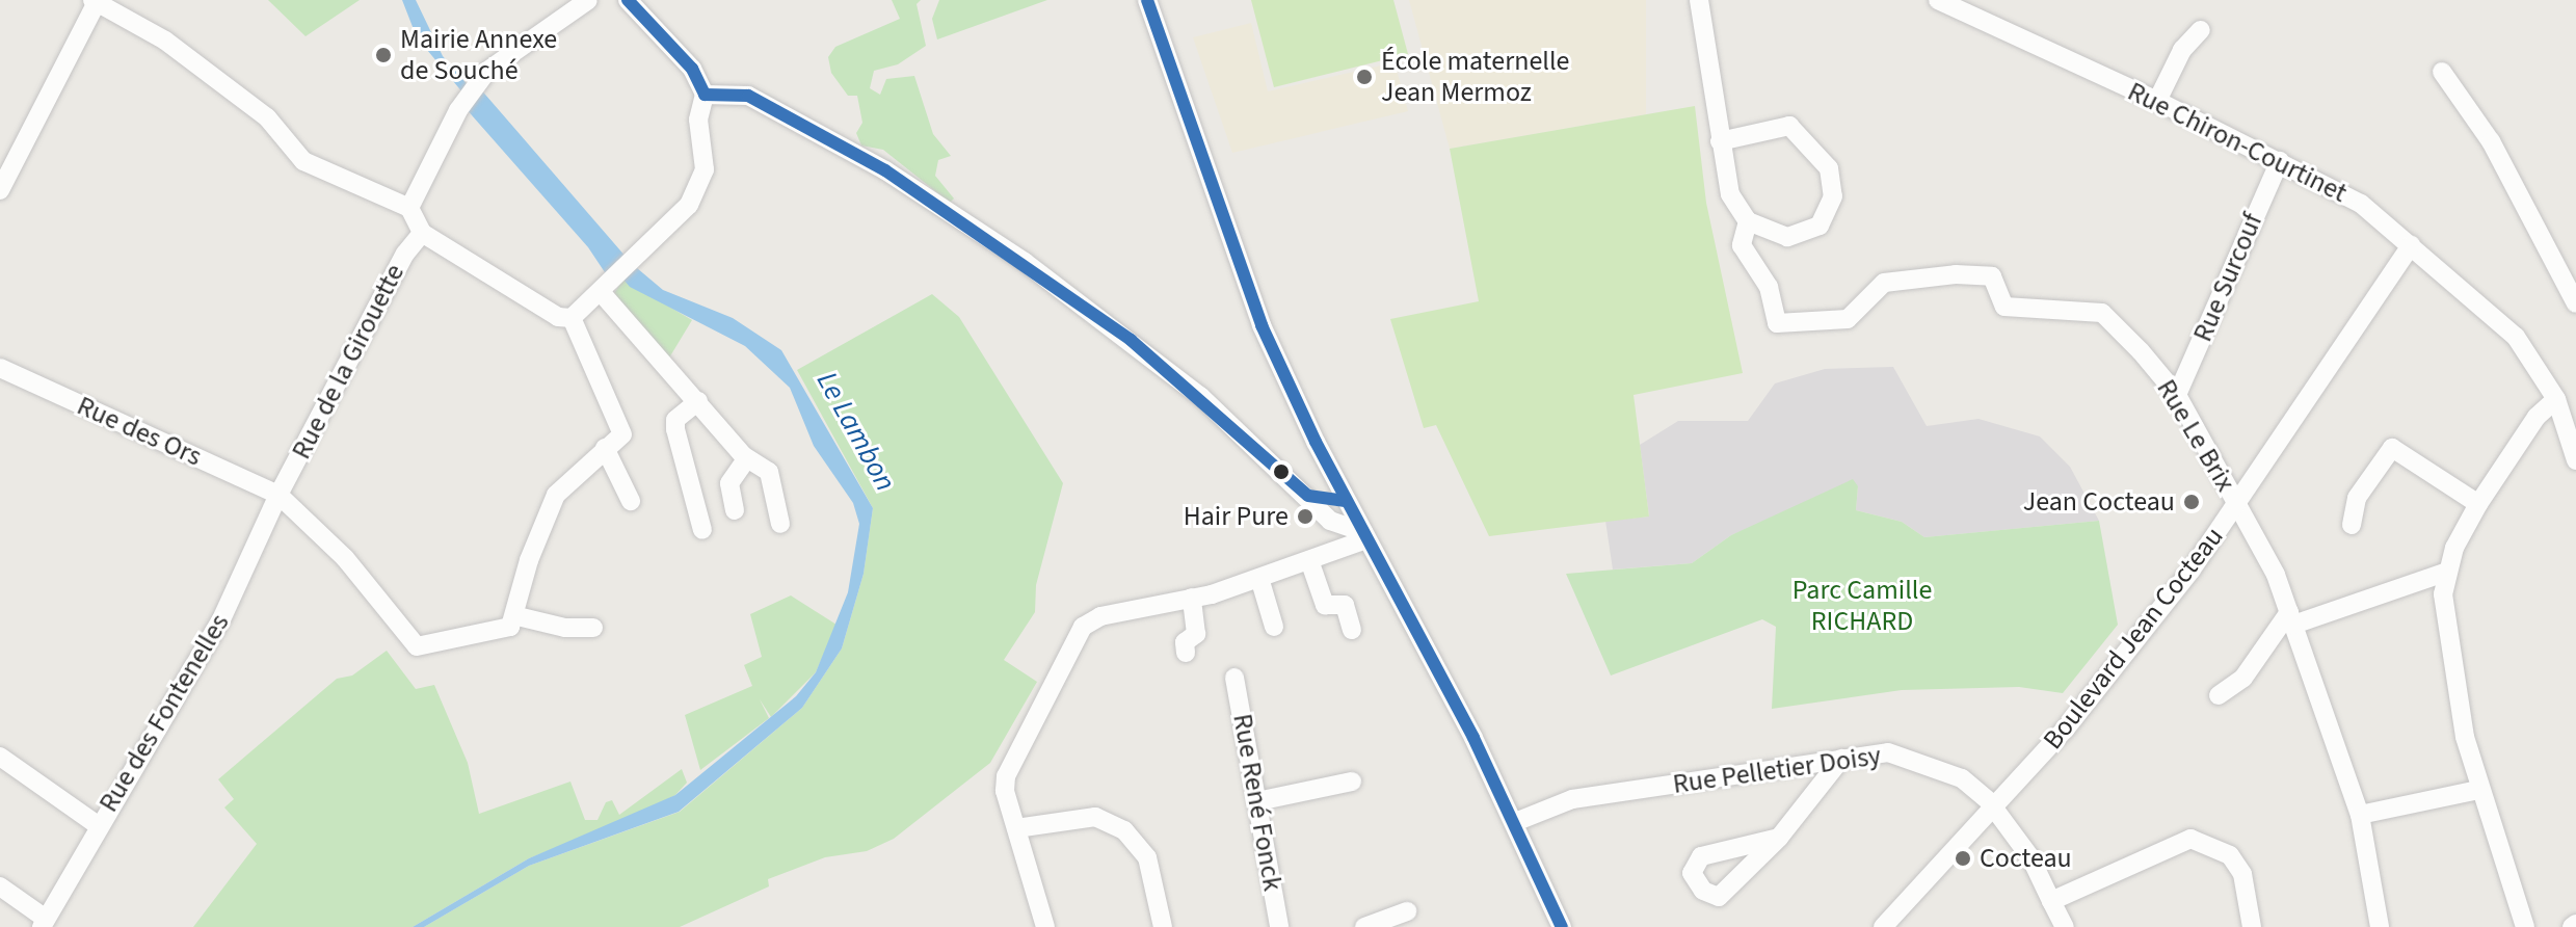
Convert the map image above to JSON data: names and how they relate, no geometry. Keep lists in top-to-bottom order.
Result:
{
  "streets": {
    "street": [
      "Rue Chiron-Courtinet",
      "Rue Surcouf",
      "Rue de la Girouette",
      "Rue des Ors",
      "Rue Le Brix",
      "Boulevard Jean Cocteau",
      "Rue des Fontenelles",
      "Rue Pelletier Doisy",
      "Rue René Fonck"
    ]
  },
  "crossings": [
    ["Rue Chiron-Courtinet", "Rue Surcouf"],
    ["Rue Chiron-Courtinet", "Boulevard Jean Cocteau"],
    ["Rue Surcouf", "Rue Le Brix"],
    ["Rue de la Girouette", "Rue des Ors"],
    ["Rue de la Girouette", "Rue des Fontenelles"],
    ["Rue des Ors", "Rue des Fontenelles"],
    ["Rue Le Brix", "Boulevard Jean Cocteau"],
    ["Boulevard Jean Cocteau", "Rue Pelletier Doisy"]
  ],
  "water": ["Le Lambon"],
  "parks": ["Parc Camille RICHARD"],
  "places": [
    "Mairie Annexe de Souché",
    "École maternelle Jean Mermoz",
    "Jean Cocteau",
    "Hair Pure",
    "Cocteau"
  ]
}
